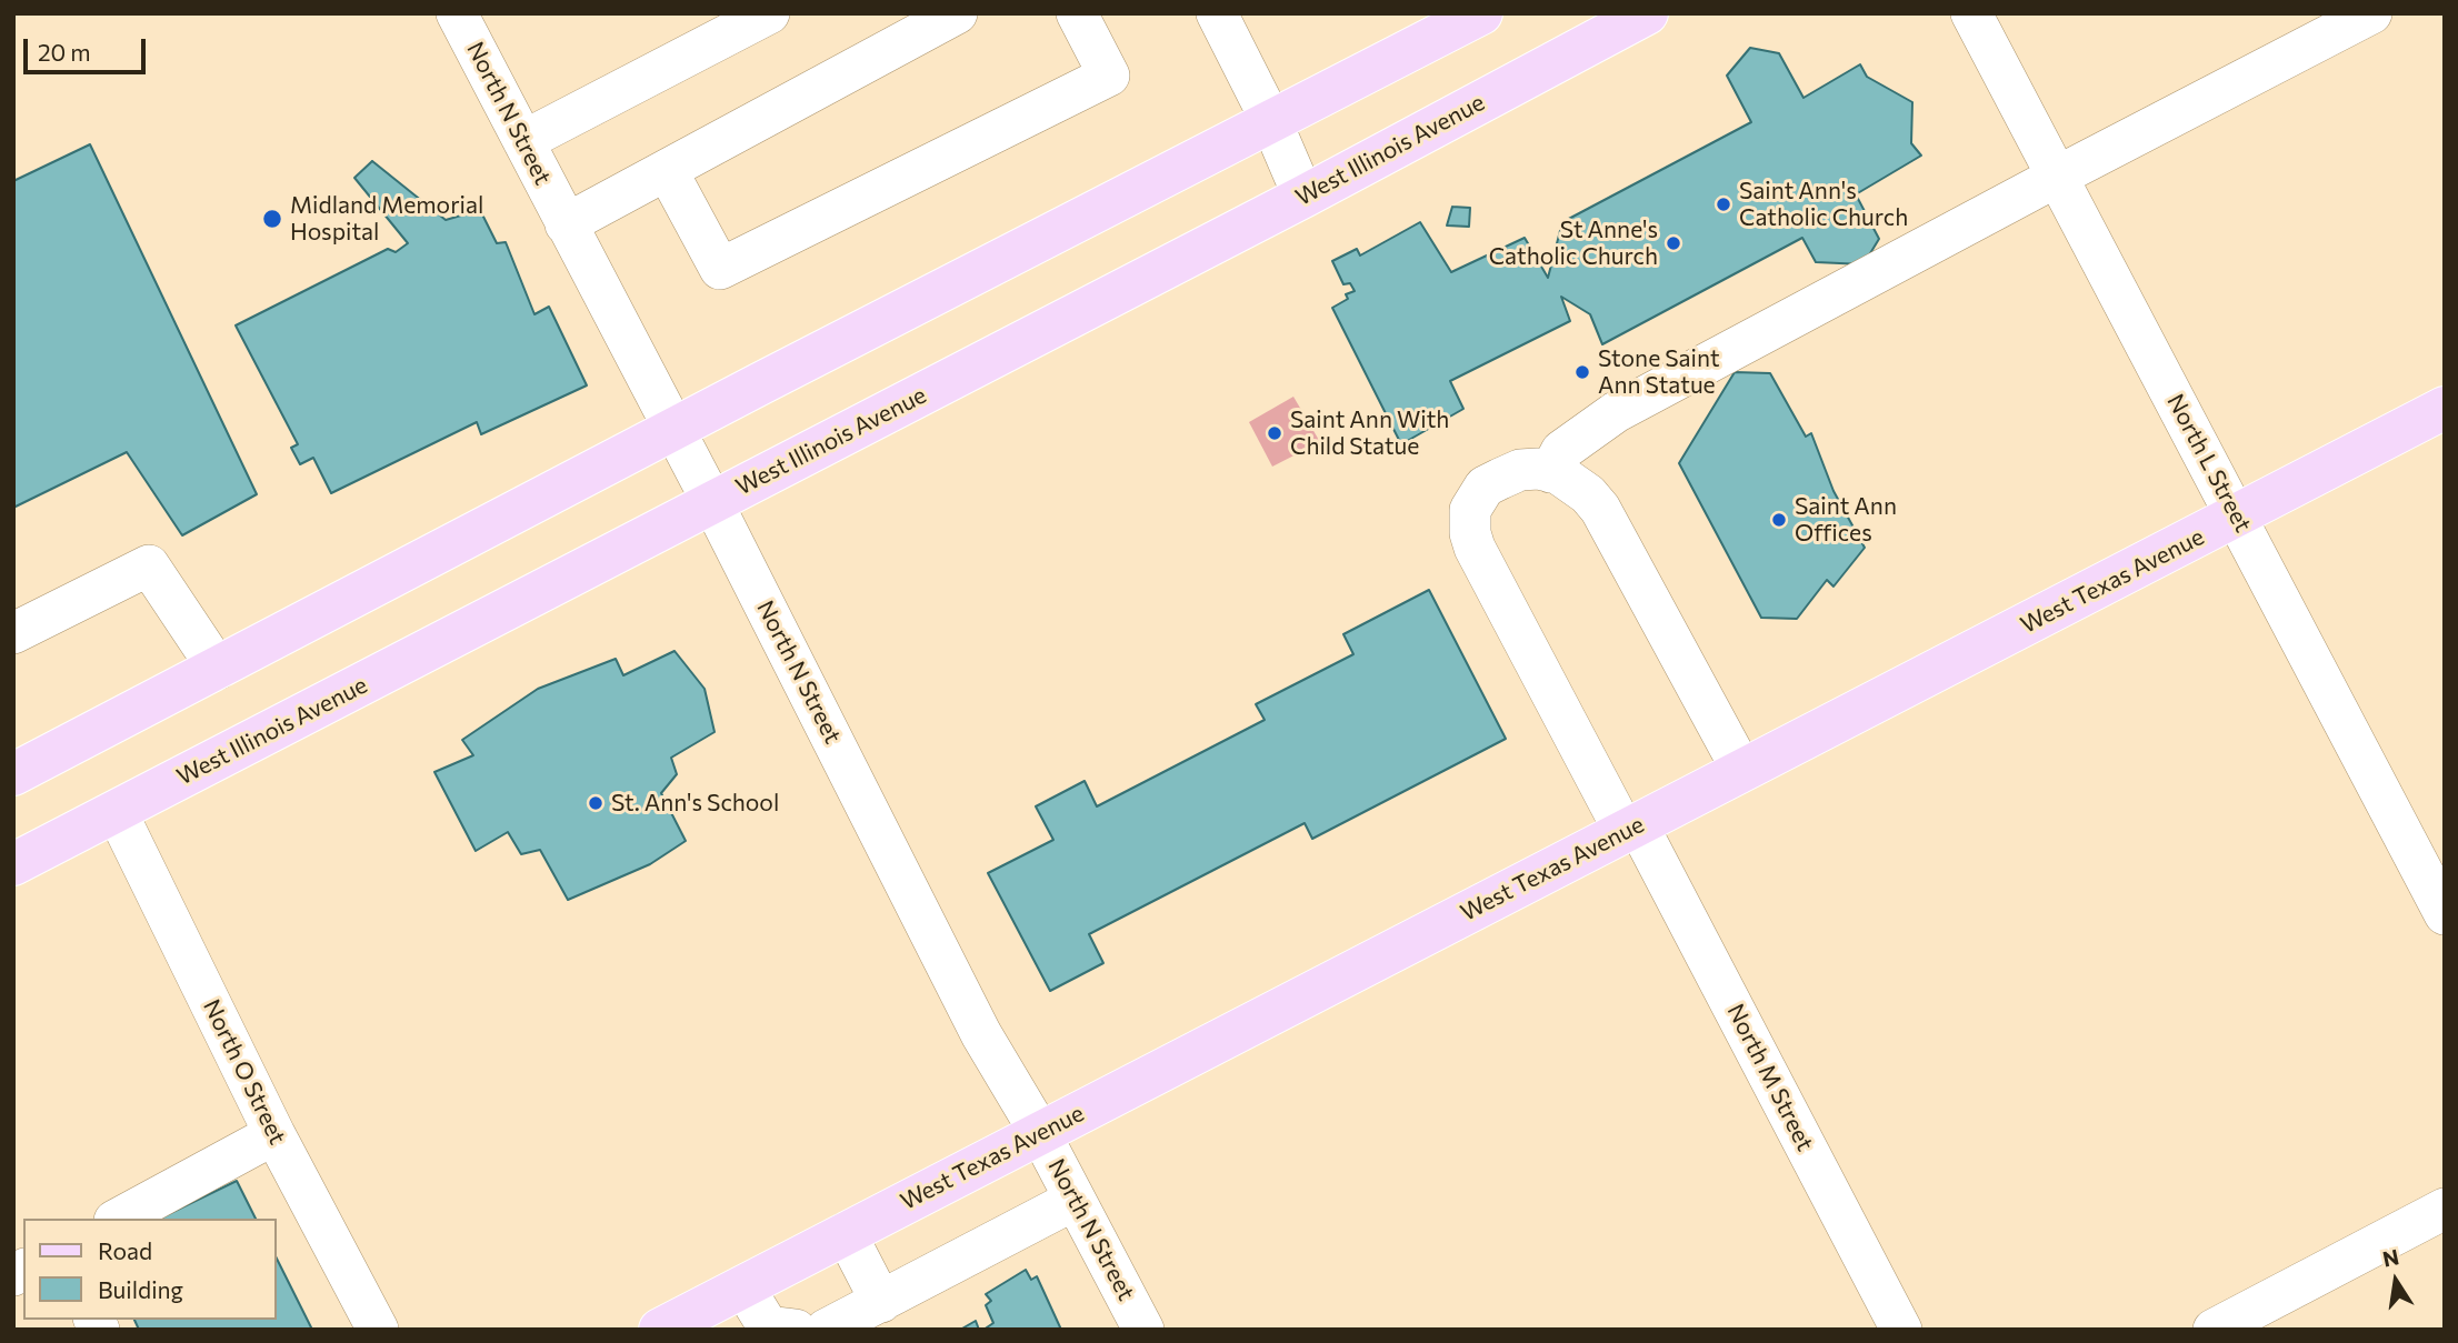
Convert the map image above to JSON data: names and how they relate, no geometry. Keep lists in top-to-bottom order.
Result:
{
  "streets": {
    "main road": ["West Illinois Avenue", "West Texas Avenue"],
    "street": [
      "North N Street",
      "North L Street",
      "North O Street",
      "North M Street"
    ]
  },
  "crossings": [
    ["North N Street", "West Illinois Avenue"],
    ["North N Street", "West Texas Avenue"],
    ["West Illinois Avenue", "North O Street"],
    ["North L Street", "West Texas Avenue"],
    ["West Texas Avenue", "North M Street"]
  ],
  "places": [
    "Saint Ann's Catholic Church",
    "Midland Memorial Hospital",
    "St Anne's Catholic Church",
    "Stone Saint Ann Statue",
    "Saint Ann With Child Statue",
    "Saint Ann Offices",
    "St. Ann's School"
  ],
  "legend": ["Road", "Building"],
  "scale_bar": "20 m",
  "north": "top"
}
